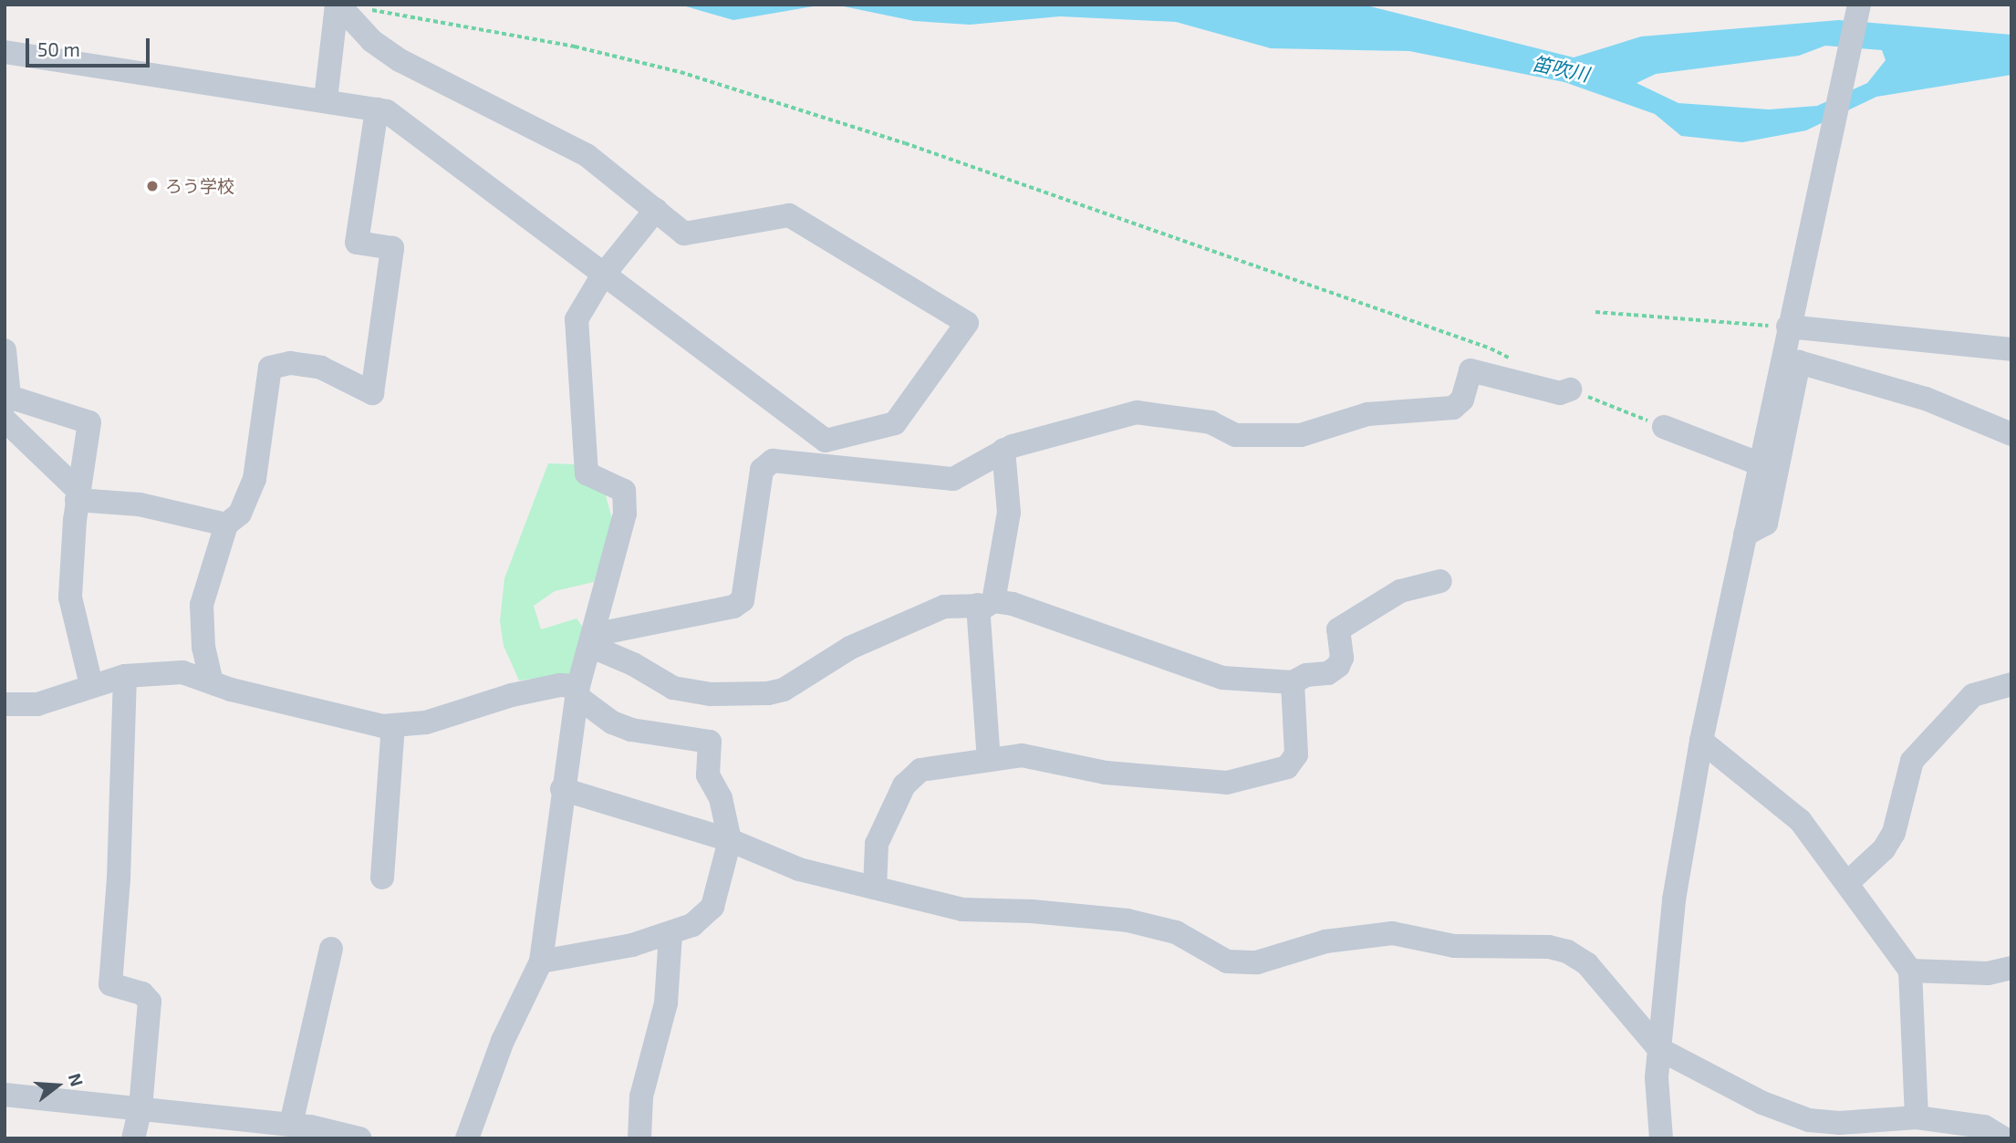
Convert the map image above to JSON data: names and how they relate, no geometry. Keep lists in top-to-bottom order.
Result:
{
  "water": ["笛吹川"],
  "places": ["ろう学校"],
  "scale_bar": "50 m",
  "north": "right"
}
